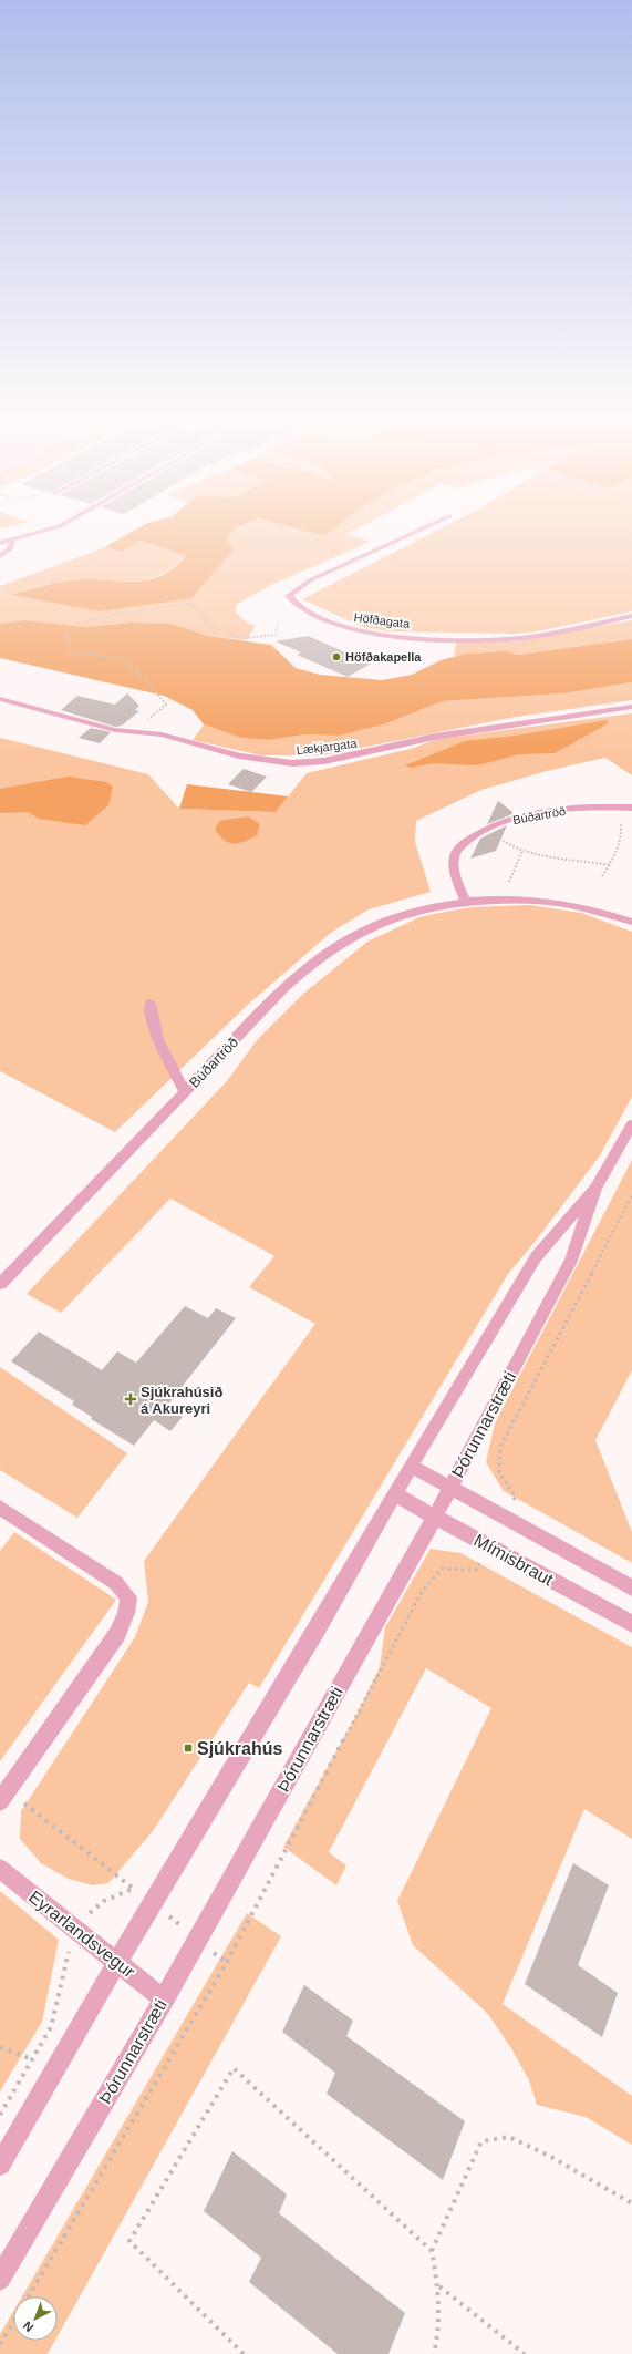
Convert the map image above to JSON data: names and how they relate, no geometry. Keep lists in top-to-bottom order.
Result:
{
  "streets": {
    "street": [
      "Höfðagata",
      "Lækjargata",
      "Búðartröð",
      "Þórunnarstræti",
      "Mímisbraut",
      "Eyrarlandsvegur"
    ]
  },
  "crossings": [
    ["Þórunnarstræti", "Mímisbraut"],
    ["Þórunnarstræti", "Eyrarlandsvegur"]
  ],
  "places": {
    "other": ["Höfðakapella"],
    "health": ["Sjúkrahúsið á Akureyri"],
    "transit": ["Sjúkrahús"]
  },
  "north": "bottom left"
}
